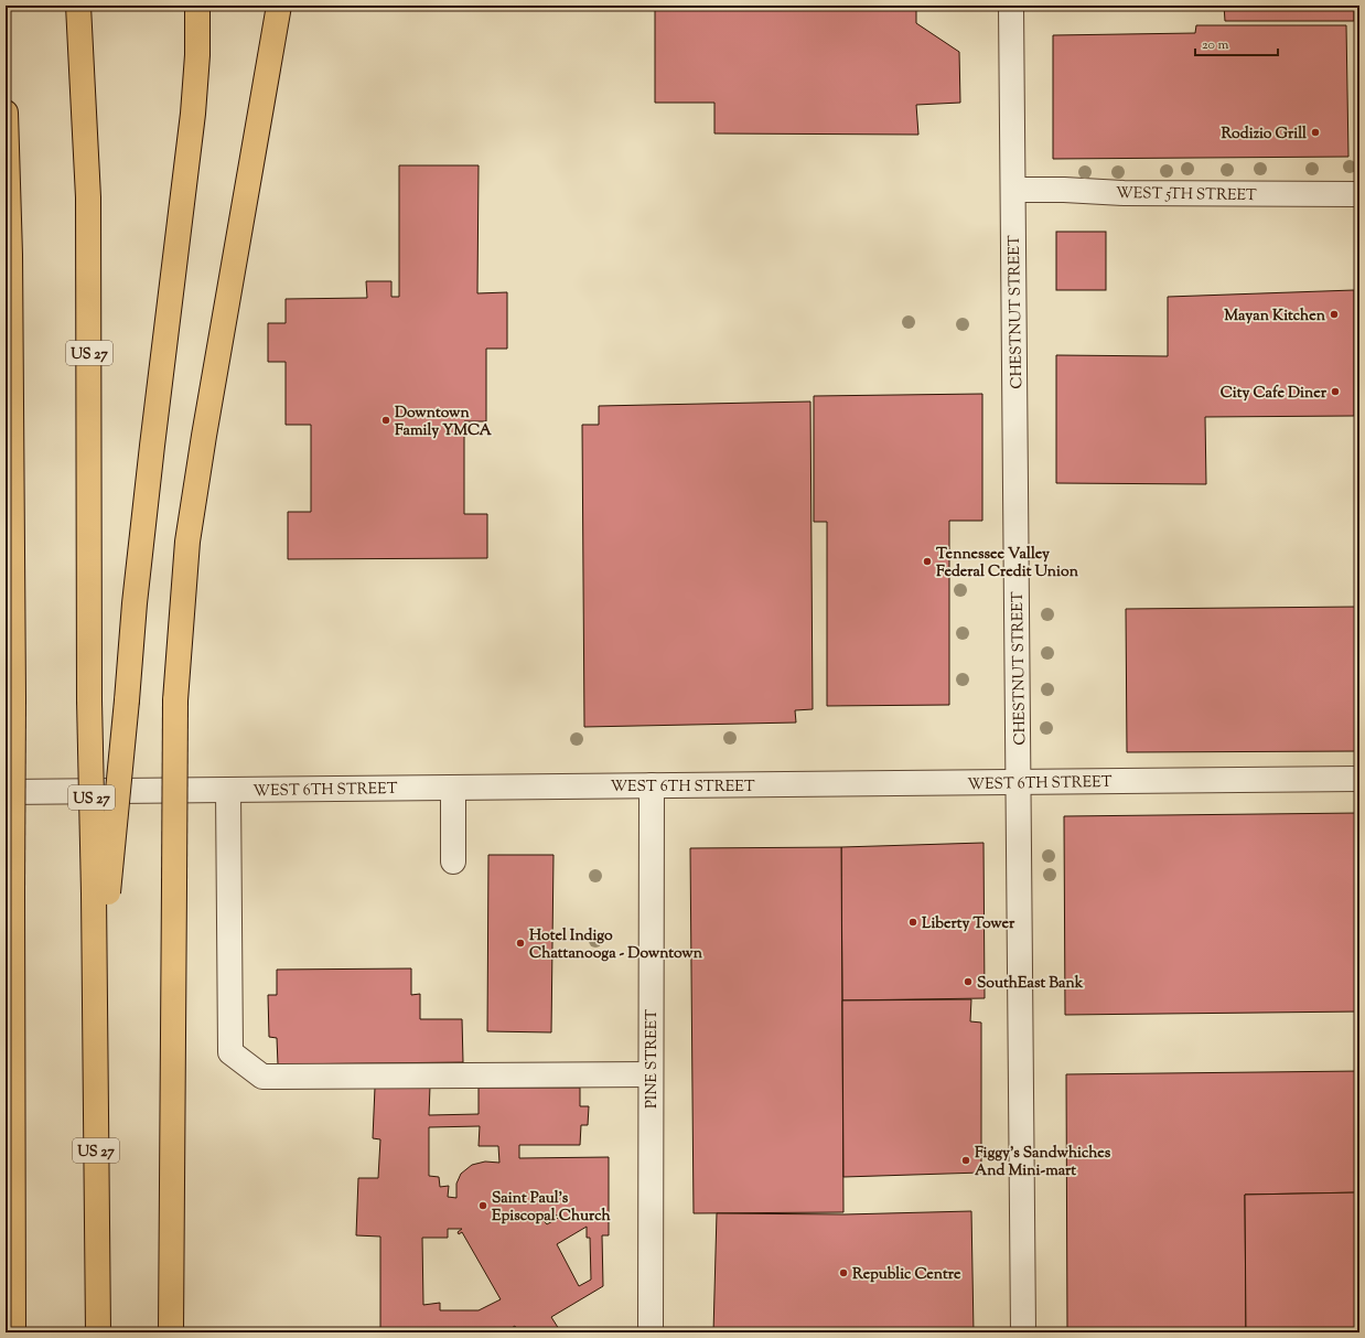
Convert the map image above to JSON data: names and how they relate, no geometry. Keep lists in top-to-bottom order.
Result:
{
  "streets": {
    "highway": ["US 27"],
    "street": [
      "WEST 5TH STREET",
      "CHESTNUT STREET",
      "WEST 6TH STREET",
      "PINE STREET"
    ]
  },
  "crossings": [
    ["WEST 5TH STREET", "CHESTNUT STREET"],
    ["CHESTNUT STREET", "WEST 6TH STREET"],
    ["WEST 6TH STREET", "PINE STREET"]
  ],
  "places": [
    "Rodizio Grill",
    "Mayan Kitchen",
    "City Cafe Diner",
    "Downtown Family YMCA",
    "Tennessee Valley Federal Credit Union",
    "Liberty Tower",
    "Hotel Indigo Chattanooga - Downtown",
    "SouthEast Bank",
    "Figgy's Sandwhiches And Mini-mart",
    "Saint Paul's Episcopal Church",
    "Republic Centre"
  ],
  "scale_bar": "20 m"
}
